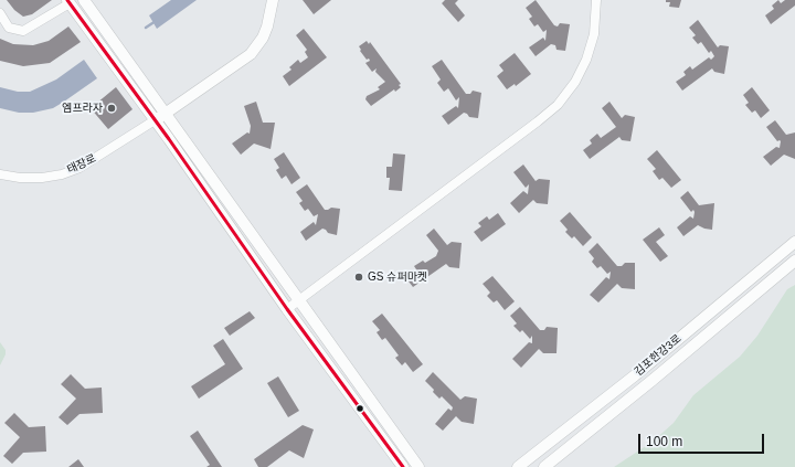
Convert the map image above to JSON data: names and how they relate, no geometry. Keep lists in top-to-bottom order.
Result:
{
  "streets": {
    "street": ["태장로", "김포한강3로"]
  },
  "places": ["엠프라자", "GS 슈퍼마켓"],
  "scale_bar": "100 m"
}
